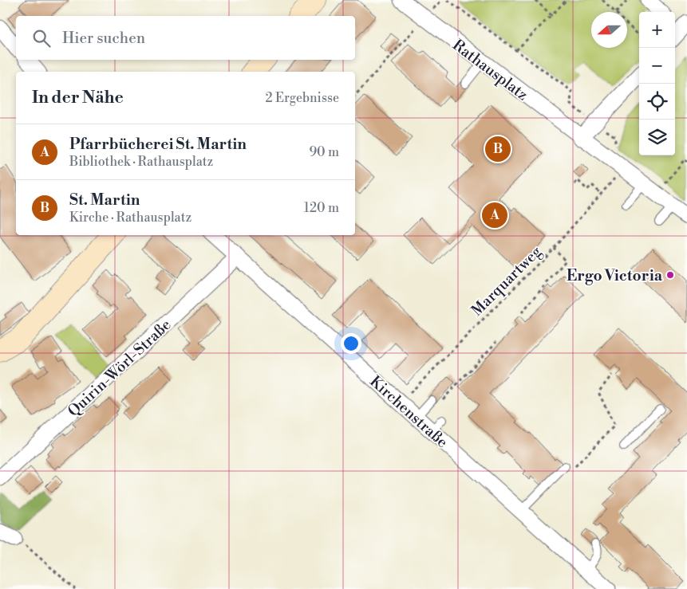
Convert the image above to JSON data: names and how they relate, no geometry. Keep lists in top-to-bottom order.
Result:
{
  "streets": {
    "street": ["Rathausplatz", "Quirin-Wörl-Straße", "Kirchenstraße"],
    "path": ["Marquartweg"]
  },
  "crossings": [
    ["Rathausplatz", "Marquartweg"],
    ["Marquartweg", "Kirchenstraße"],
    ["Quirin-Wörl-Straße", "Kirchenstraße"]
  ],
  "places": ["Ergo Victoria"],
  "north": "left",
  "page": {
    "map_buttons": ["+", "−"],
    "search": "Hier suchen",
    "heading": ["In der Nähe", "2 Ergebnisse"],
    "list": [
      {
        "mark": "A",
        "name": "Pfarrbücherei St. Martin",
        "note": "Bibliothek · Rathausplatz",
        "value": "90 m"
      },
      {
        "mark": "B",
        "name": "St. Martin",
        "note": "Kirche · Rathausplatz",
        "value": "120 m"
      }
    ],
    "pins": ["B", "A"]
  }
}
